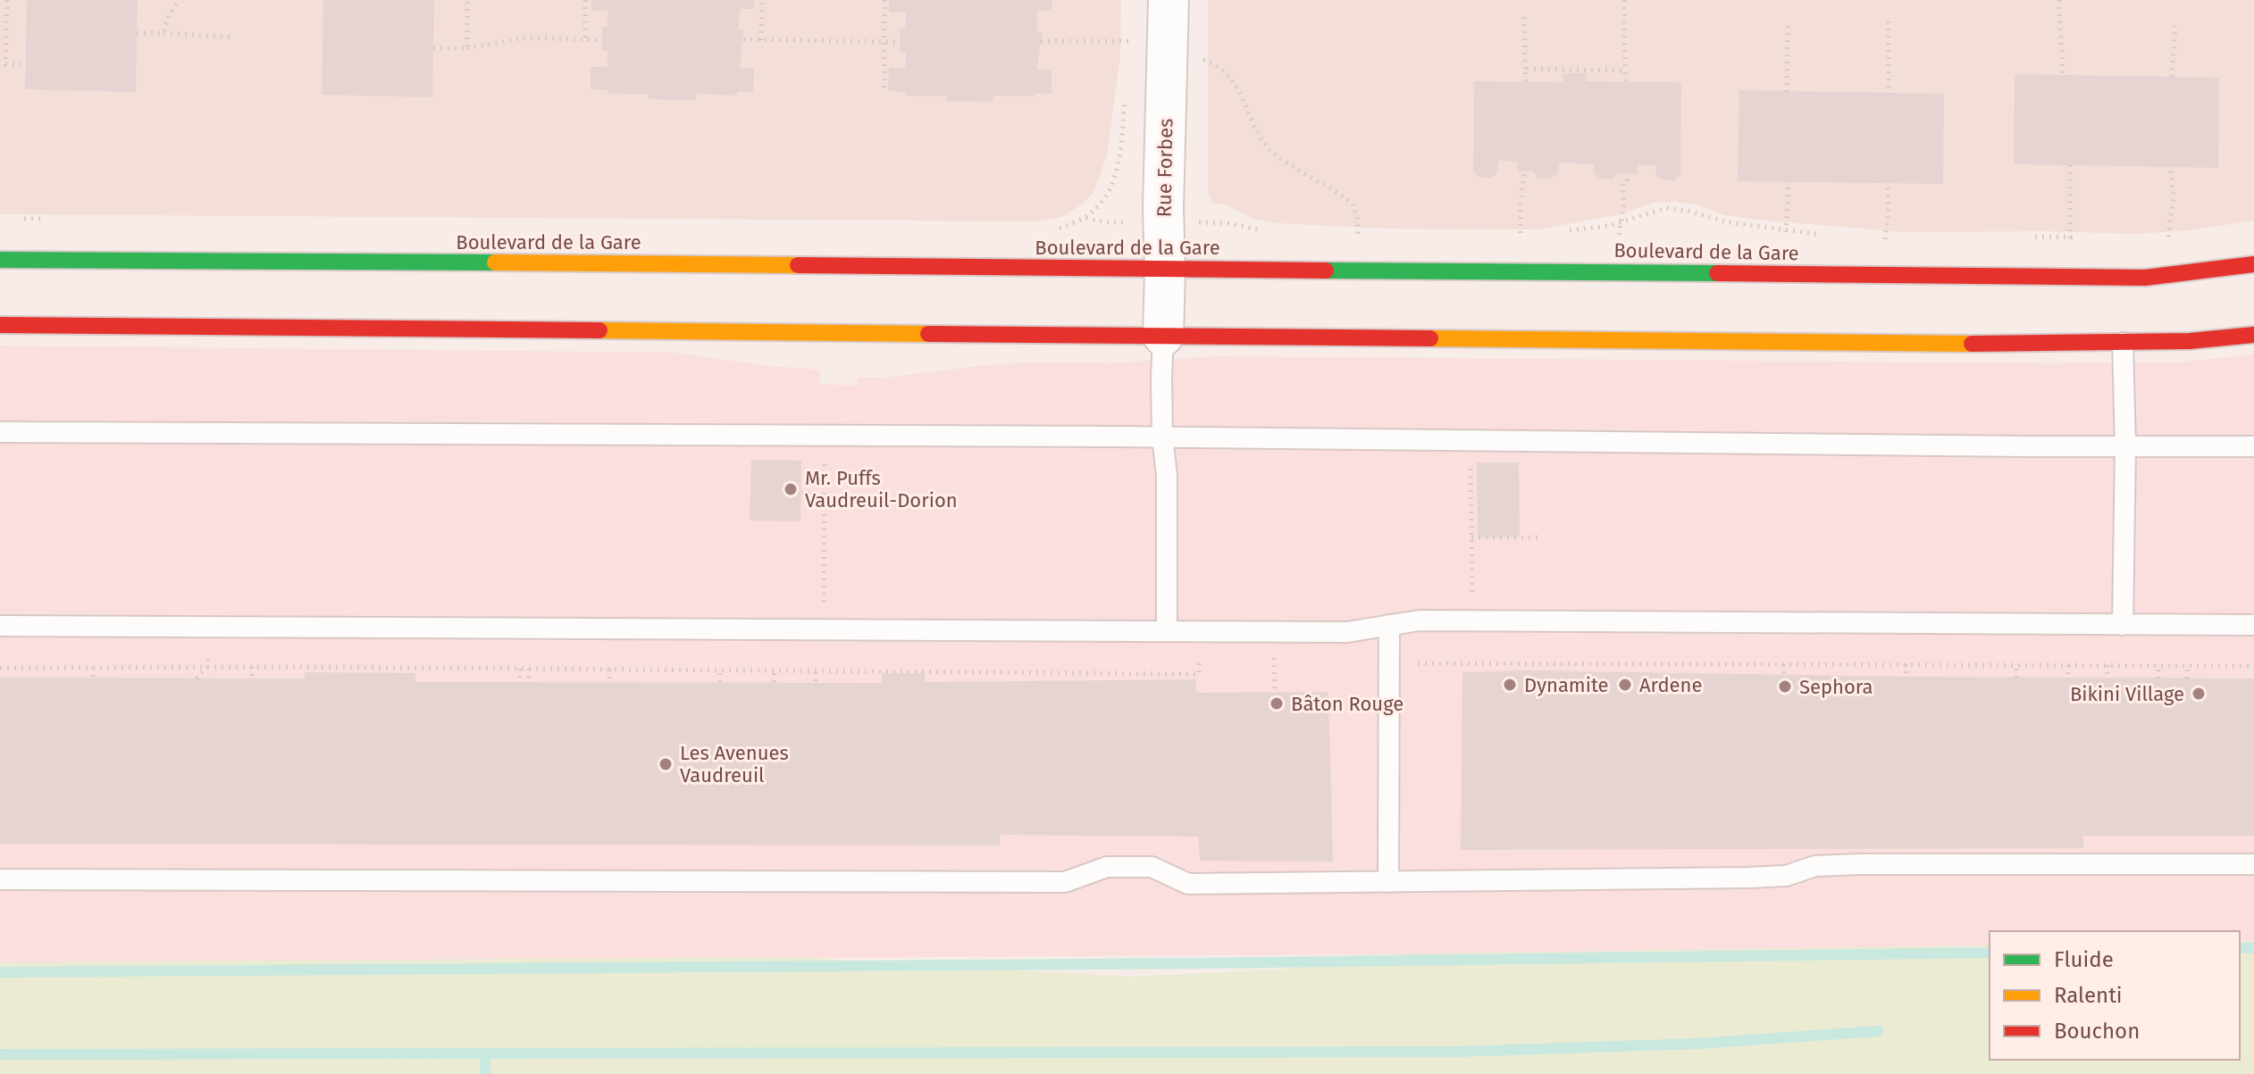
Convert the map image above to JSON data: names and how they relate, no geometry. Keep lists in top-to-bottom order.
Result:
{
  "streets": {
    "main road": ["Boulevard de la Gare"],
    "street": ["Rue Forbes"]
  },
  "crossings": [
    ["Rue Forbes", "Boulevard de la Gare"]
  ],
  "places": [
    "Mr. Puffs Vaudreuil-Dorion",
    "Dynamite",
    "Ardene",
    "Sephora",
    "Bikini Village",
    "Bâton Rouge",
    "Les Avenues Vaudreuil"
  ],
  "legend": ["Fluide", "Ralenti", "Bouchon"]
}
